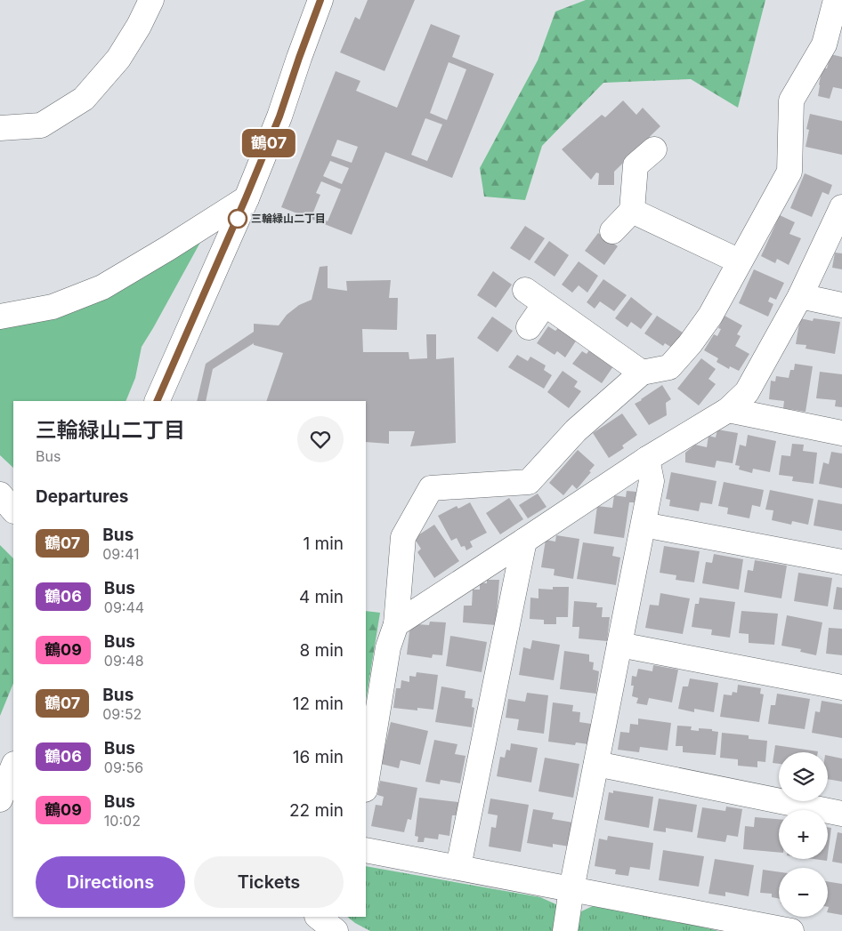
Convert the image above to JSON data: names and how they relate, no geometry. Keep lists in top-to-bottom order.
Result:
{
  "places": ["三輪緑山二丁目"],
  "lines": ["bus line 鶴07"],
  "page": {
    "on_map": "鶴07",
    "heading": [
      ["三輪緑山二丁目", "Bus"],
      "Departures"
    ],
    "list": [
      {
        "mark": "鶴07",
        "name": "Bus",
        "note": "09:41",
        "value": "1 min"
      },
      {
        "mark": "鶴06",
        "name": "Bus",
        "note": "09:44",
        "value": "4 min"
      },
      {
        "mark": "鶴09",
        "name": "Bus",
        "note": "09:48",
        "value": "8 min"
      },
      {
        "mark": "鶴07",
        "name": "Bus",
        "note": "09:52",
        "value": "12 min"
      },
      {
        "mark": "鶴06",
        "name": "Bus",
        "note": "09:56",
        "value": "16 min"
      },
      {
        "mark": "鶴09",
        "name": "Bus",
        "note": "10:02",
        "value": "22 min"
      }
    ],
    "map_buttons": ["+", "−"],
    "buttons": ["Directions", "Tickets"]
  }
}
